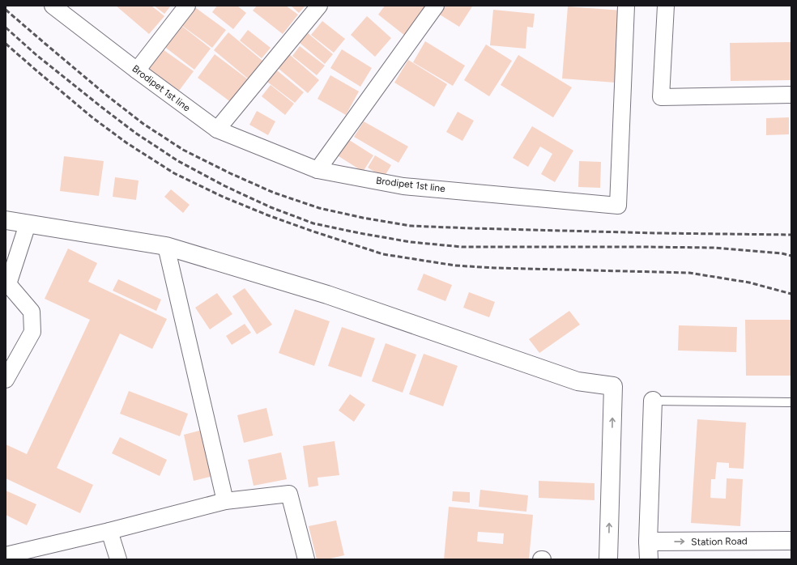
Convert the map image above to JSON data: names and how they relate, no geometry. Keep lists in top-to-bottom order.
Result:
{
  "streets": {
    "street": ["Brodipet 1st line", "Station Road"]
  },
  "one_way": ["Station Road"]
}
